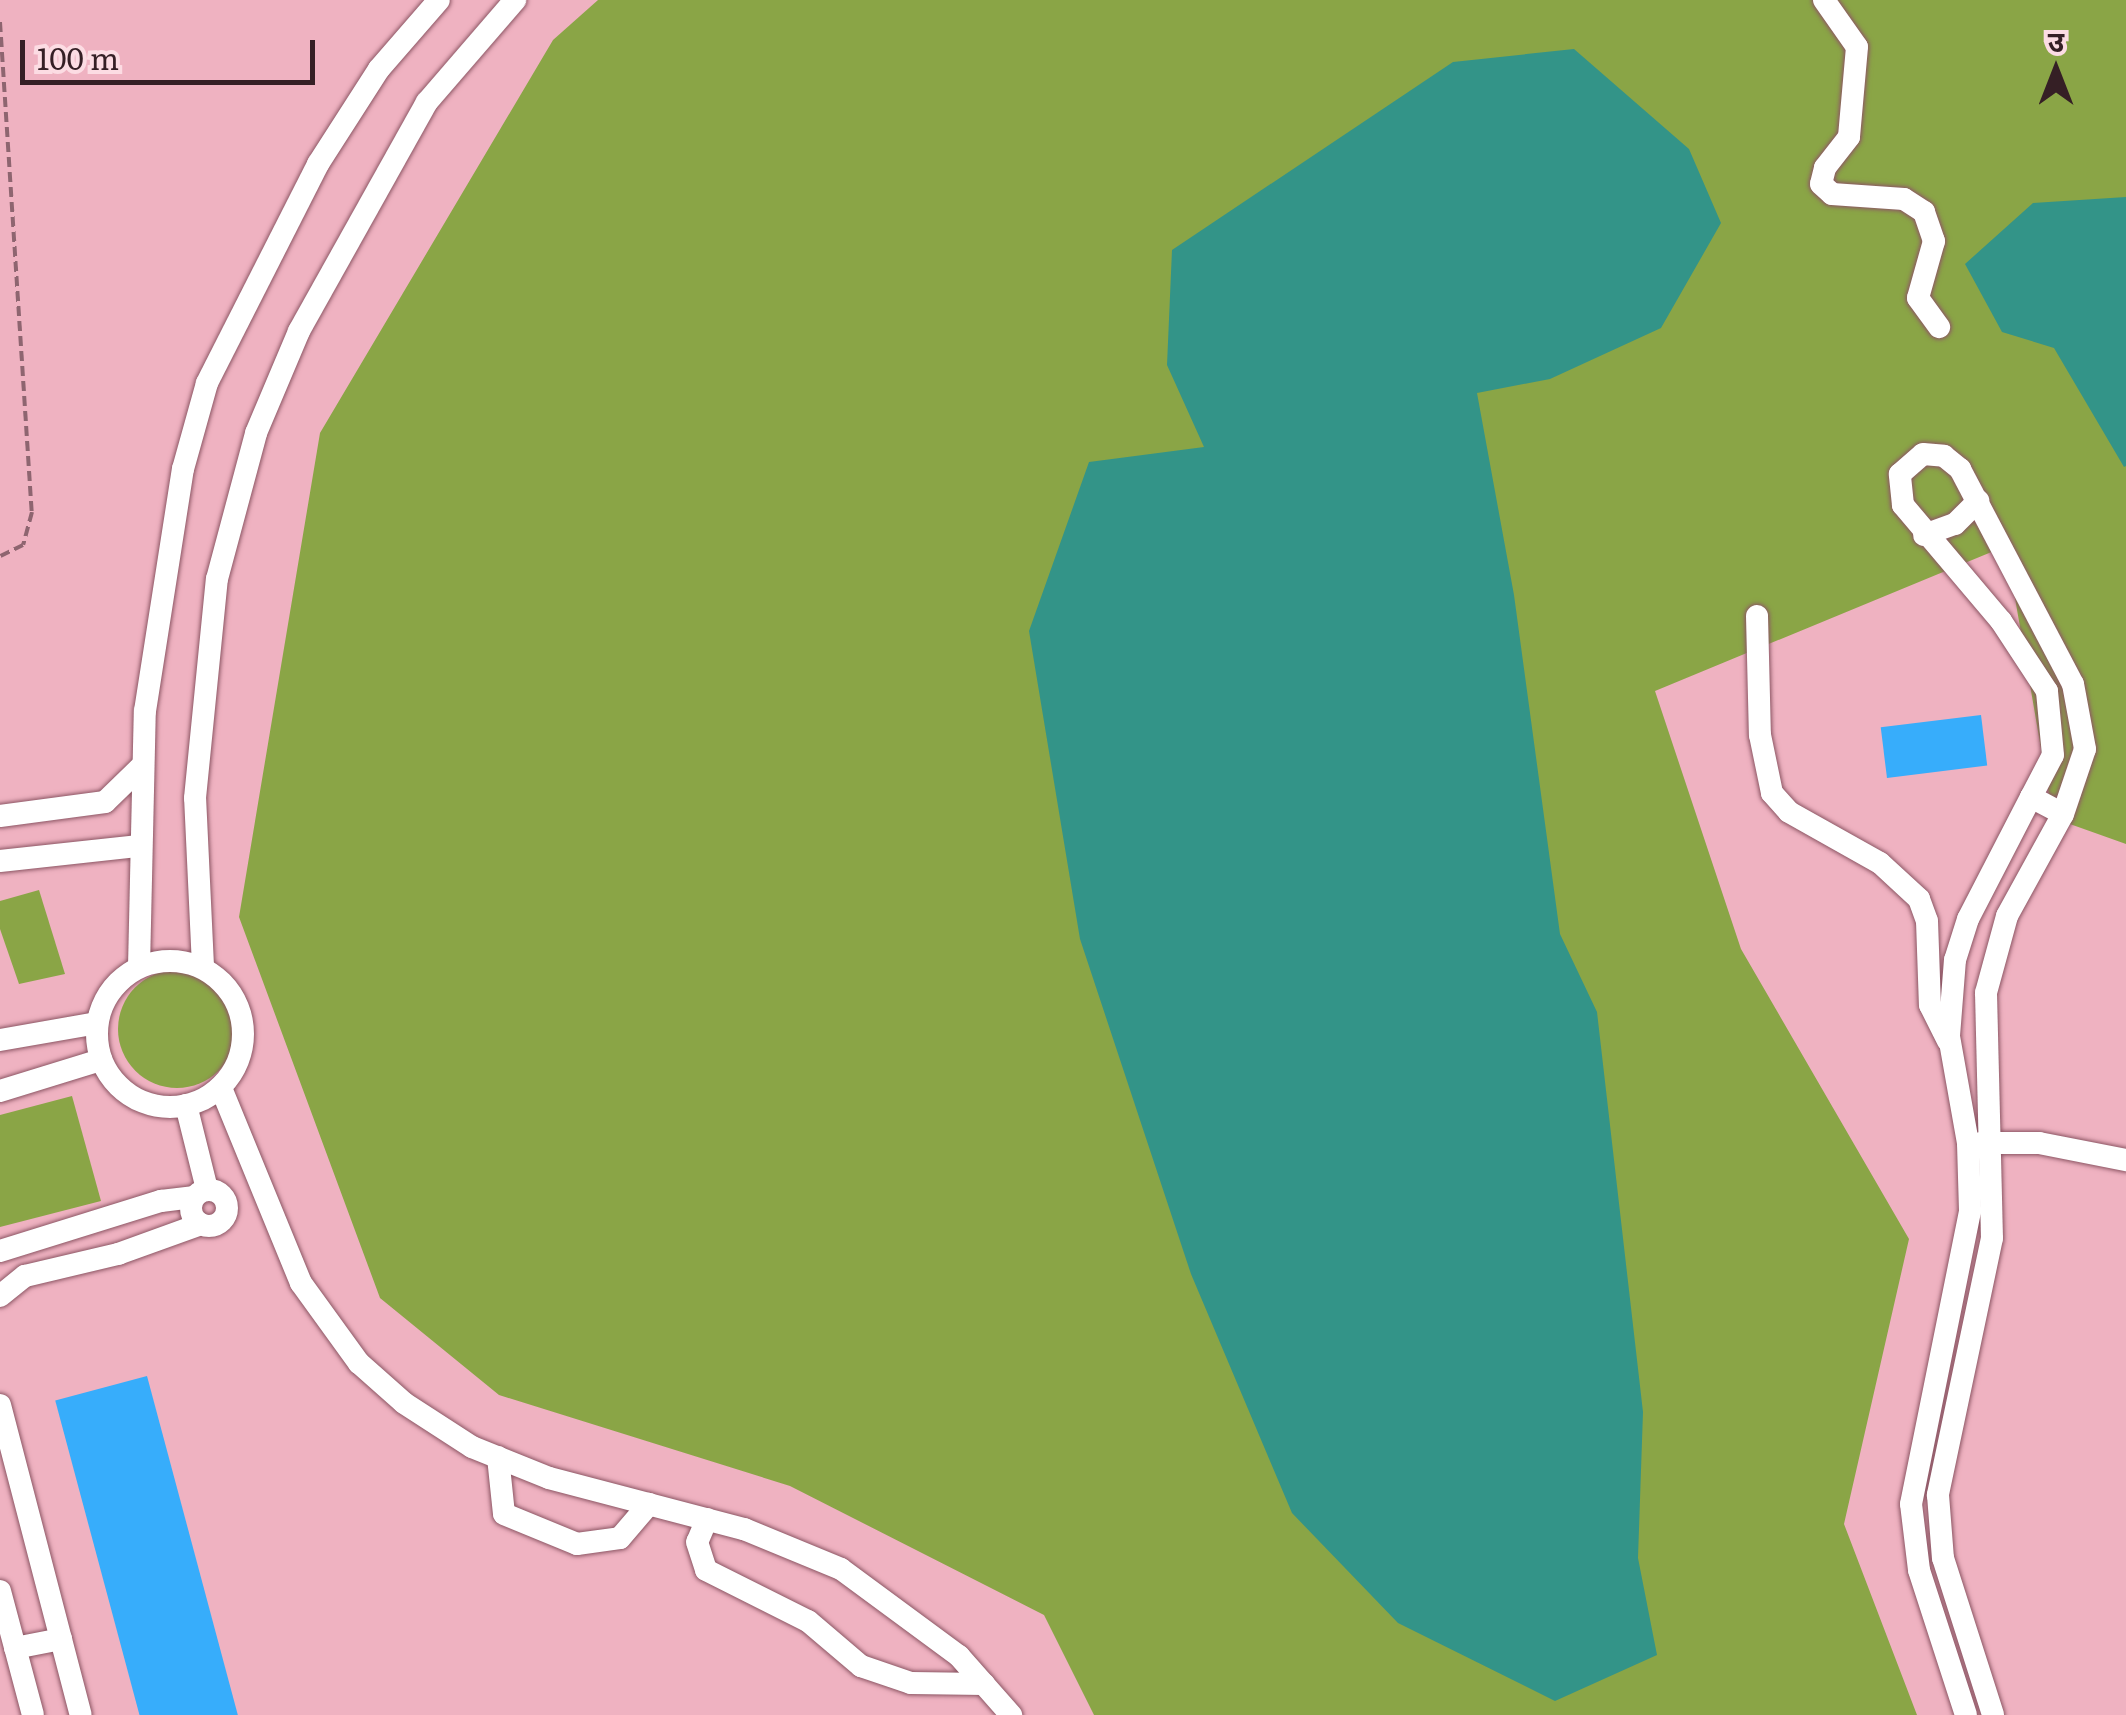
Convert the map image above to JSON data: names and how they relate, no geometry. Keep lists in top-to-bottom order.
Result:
{
  "scale_bar": "100 m",
  "north": "top"
}
